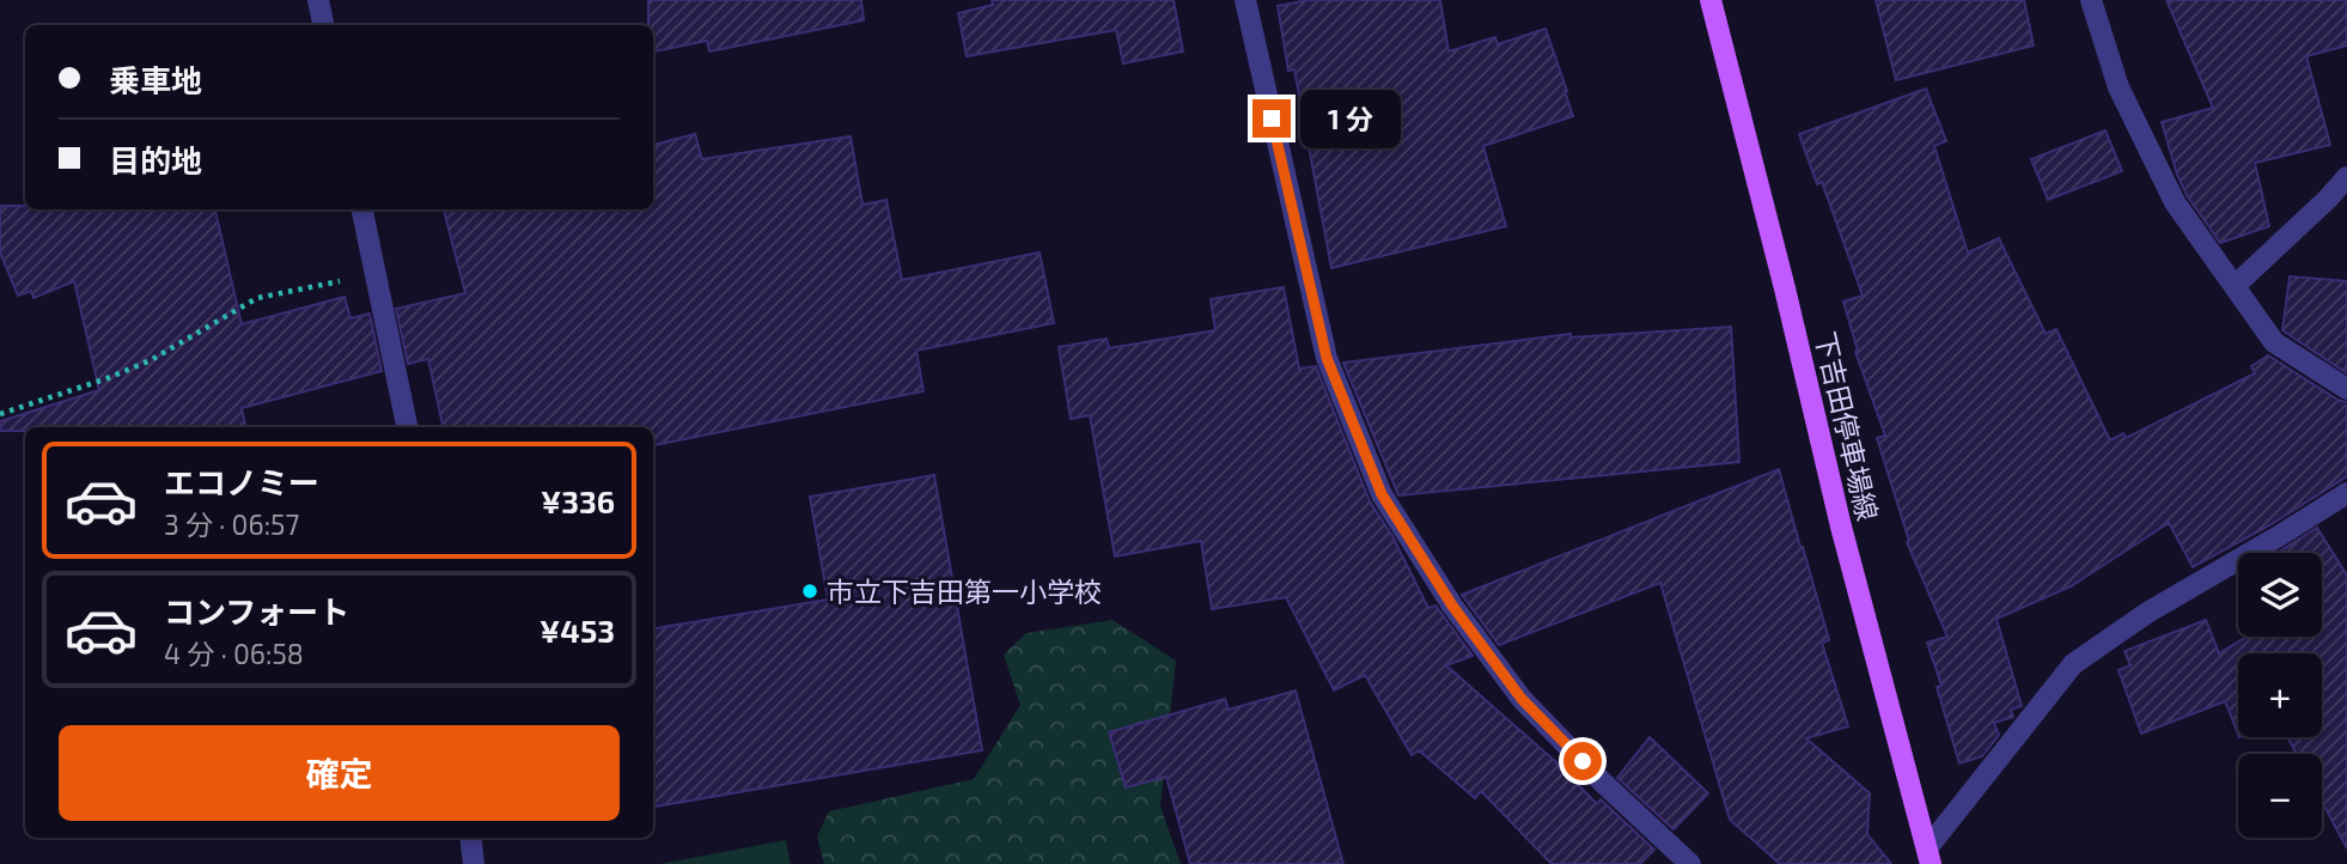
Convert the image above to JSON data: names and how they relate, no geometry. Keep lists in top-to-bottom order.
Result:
{
  "streets": {
    "main road": ["下吉田停車場線"]
  },
  "places": ["市立下吉田第一小学校"],
  "page": {
    "banner": ["乗車地", "目的地"],
    "bubble": "1 分",
    "list": [
      {
        "name": "エコノミー",
        "note": "3 分 · 06:57",
        "value": "¥336"
      },
      {
        "name": "コンフォート",
        "note": "4 分 · 06:58",
        "value": "¥453"
      }
    ],
    "map_buttons": ["+", "−"],
    "buttons": "確定"
  }
}
